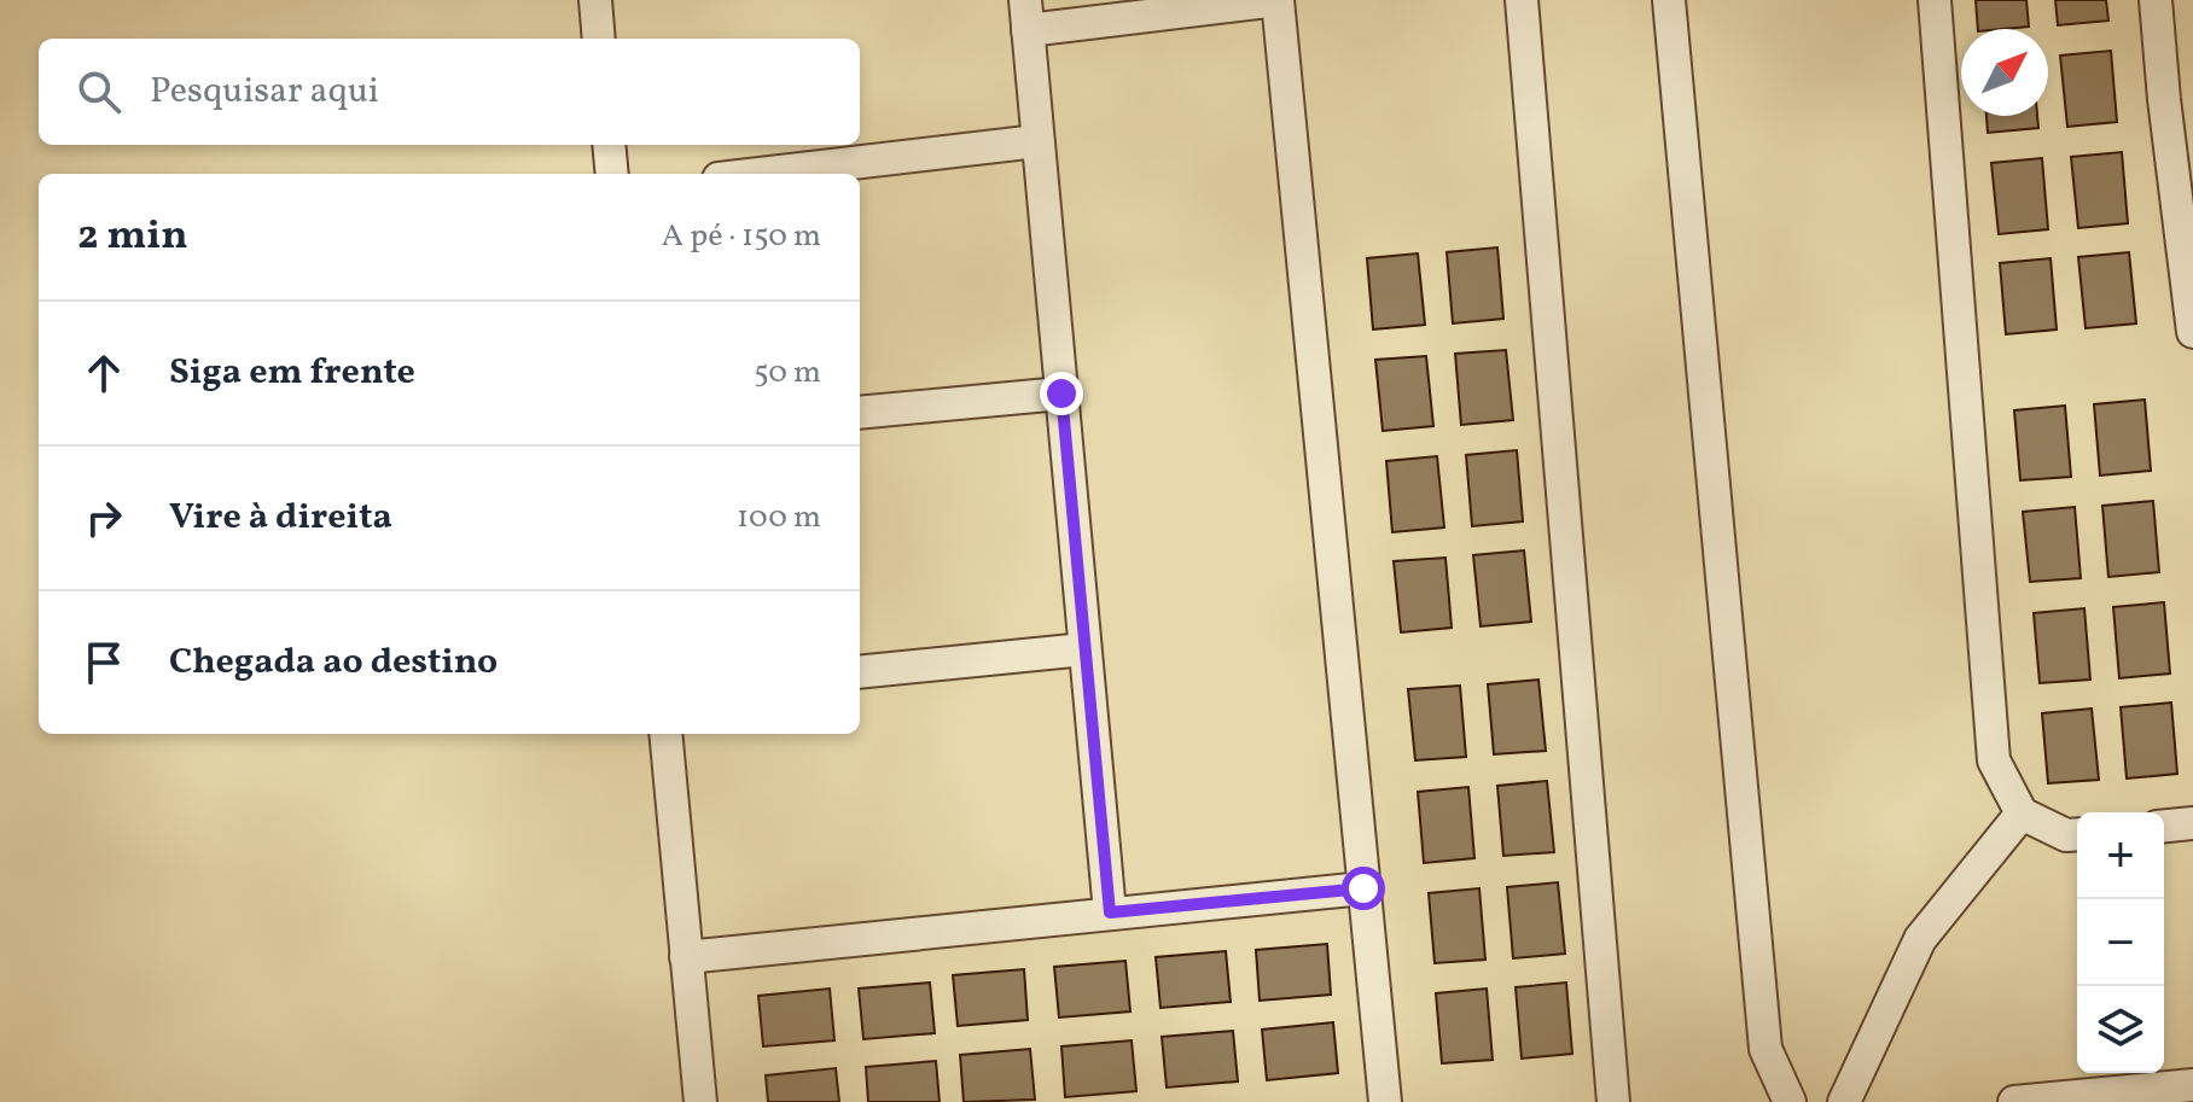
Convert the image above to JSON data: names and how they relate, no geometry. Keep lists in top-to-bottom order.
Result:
{
  "north": "top right",
  "page": {
    "search": "Pesquisar aqui",
    "heading": ["2 min", "A pé · 150 m"],
    "list": [
      ["Siga em frente", "50 m"],
      ["Vire à direita", "100 m"],
      "Chegada ao destino"
    ],
    "map_buttons": ["+", "−"]
  }
}
